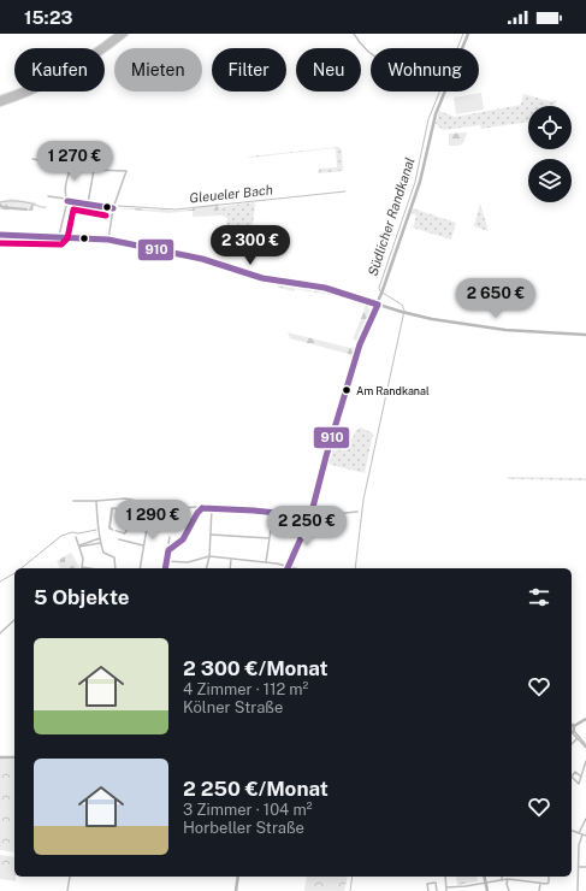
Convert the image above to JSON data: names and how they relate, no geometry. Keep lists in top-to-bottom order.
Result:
{
  "water": ["Gleueler Bach", "Südlicher Randkanal"],
  "places": ["Am Randkanal"],
  "lines": ["transit line 910"],
  "page": {
    "status": "15:23",
    "chip": [
      "Kaufen",
      "Mieten",
      "Filter",
      "Neu",
      "Wohnung"
    ],
    "price": [
      "1 270 €",
      "2 300 €",
      "2 650 €",
      "1 290 €",
      "2 250 €"
    ],
    "heading": "5 Objekte",
    "list": [
      {
        "name": "2 300 €/Monat",
        "note": "4 Zimmer · 112 m² · Kölner Straße"
      },
      {
        "name": "2 250 €/Monat",
        "note": "3 Zimmer · 104 m² · Horbeller Straße"
      }
    ]
  }
}
